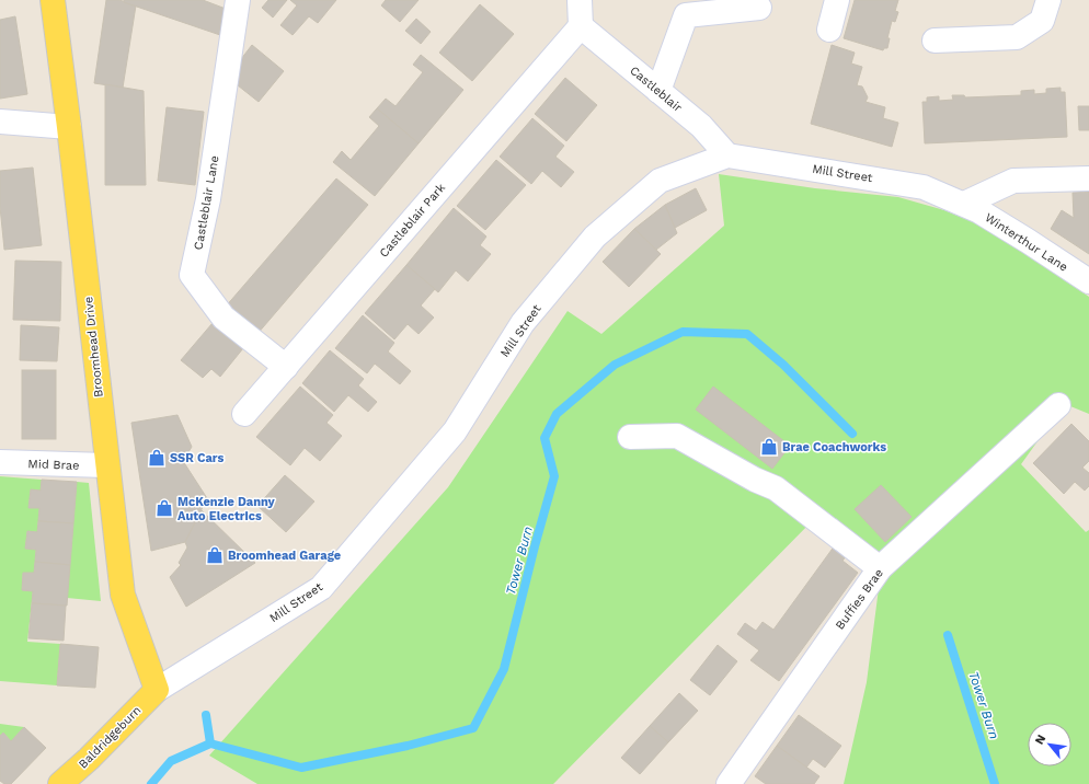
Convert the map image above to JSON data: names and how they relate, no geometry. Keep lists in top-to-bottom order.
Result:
{
  "streets": {
    "main road": ["Broomhead Drive", "Baldridgeburn"],
    "street": [
      "Castleblair",
      "Mill Street",
      "Castleblair Lane",
      "Castleblair Park",
      "Winterthur Lane",
      "Mid Brae",
      "Buffies Brae"
    ]
  },
  "crossings": [
    ["Castleblair", "Mill Street"],
    ["Castleblair", "Castleblair Park"],
    ["Mill Street", "Winterthur Lane"],
    ["Mill Street", "Broomhead Drive"],
    ["Mill Street", "Baldridgeburn"],
    ["Castleblair Lane", "Castleblair Park"],
    ["Broomhead Drive", "Mid Brae"],
    ["Broomhead Drive", "Baldridgeburn"]
  ],
  "water": ["Tower Burn"],
  "places": {
    "shop": [
      "Brae Coachworks",
      "SSR Cars",
      "McKenzie Danny Auto Electrics",
      "Broomhead Garage"
    ]
  },
  "north": "top left"
}
